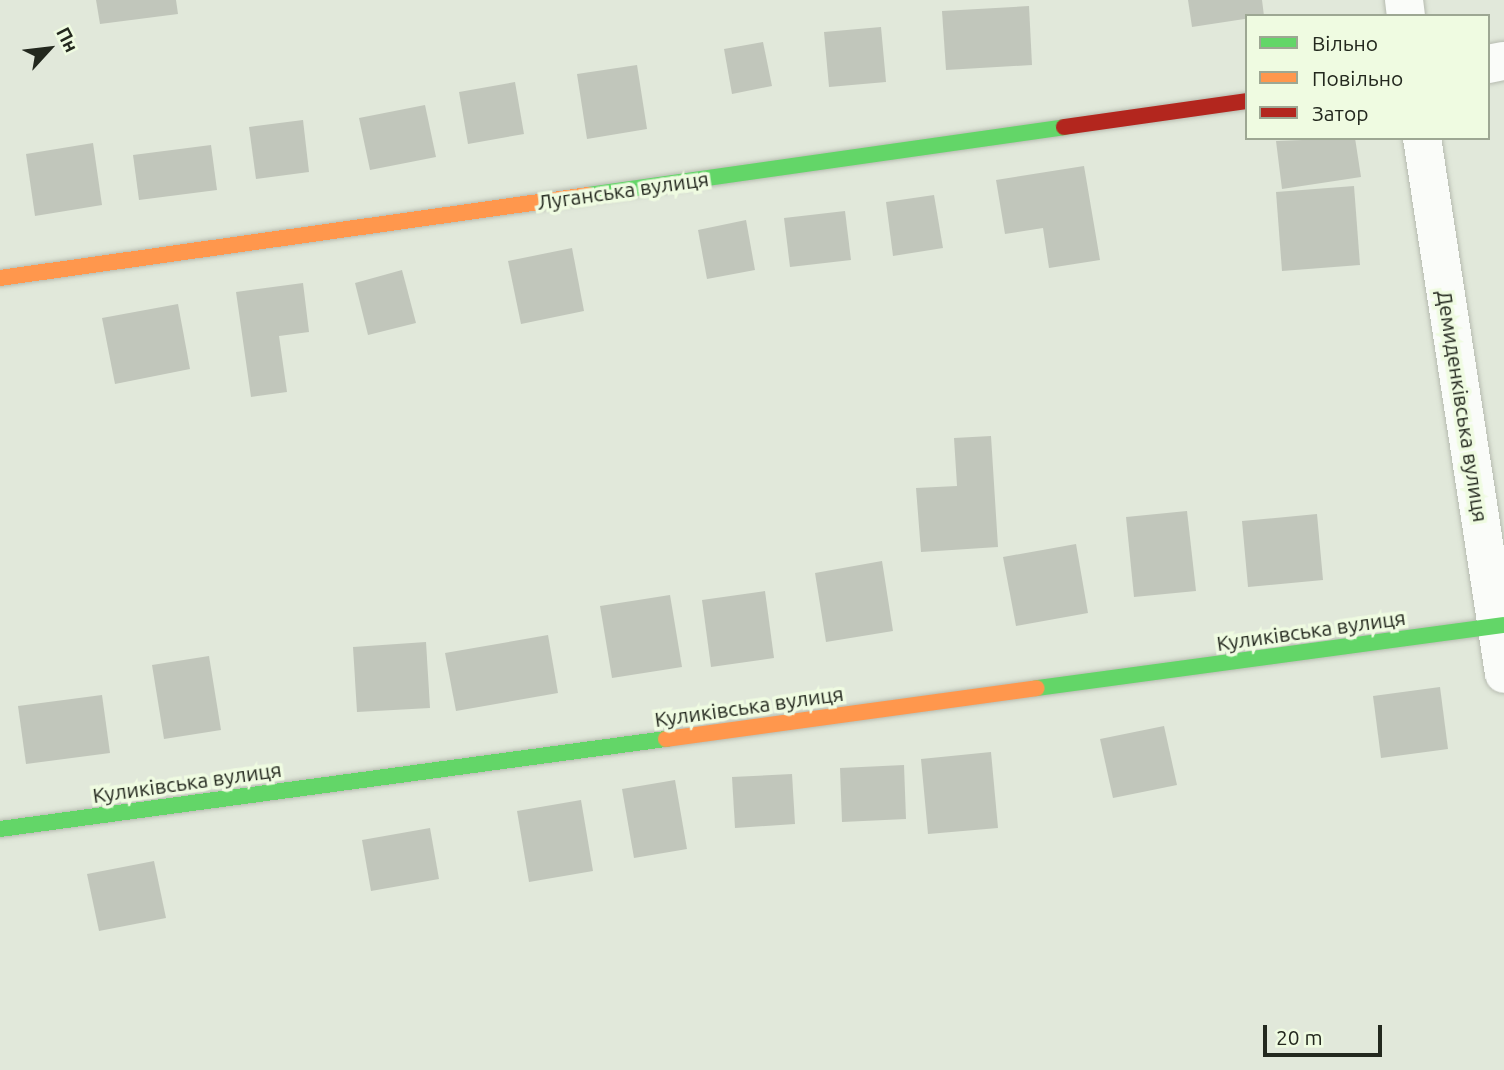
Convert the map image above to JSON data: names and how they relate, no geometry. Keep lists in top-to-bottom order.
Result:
{
  "streets": {
    "street": ["Луганська вулиця", "Демиденківська вулиця", "Куликівська вулиця"]
  },
  "crossings": [
    ["Демиденківська вулиця", "Куликівська вулиця"]
  ],
  "legend": ["Вільно", "Повільно", "Затор"],
  "scale_bar": "20 m",
  "north": "top right"
}
